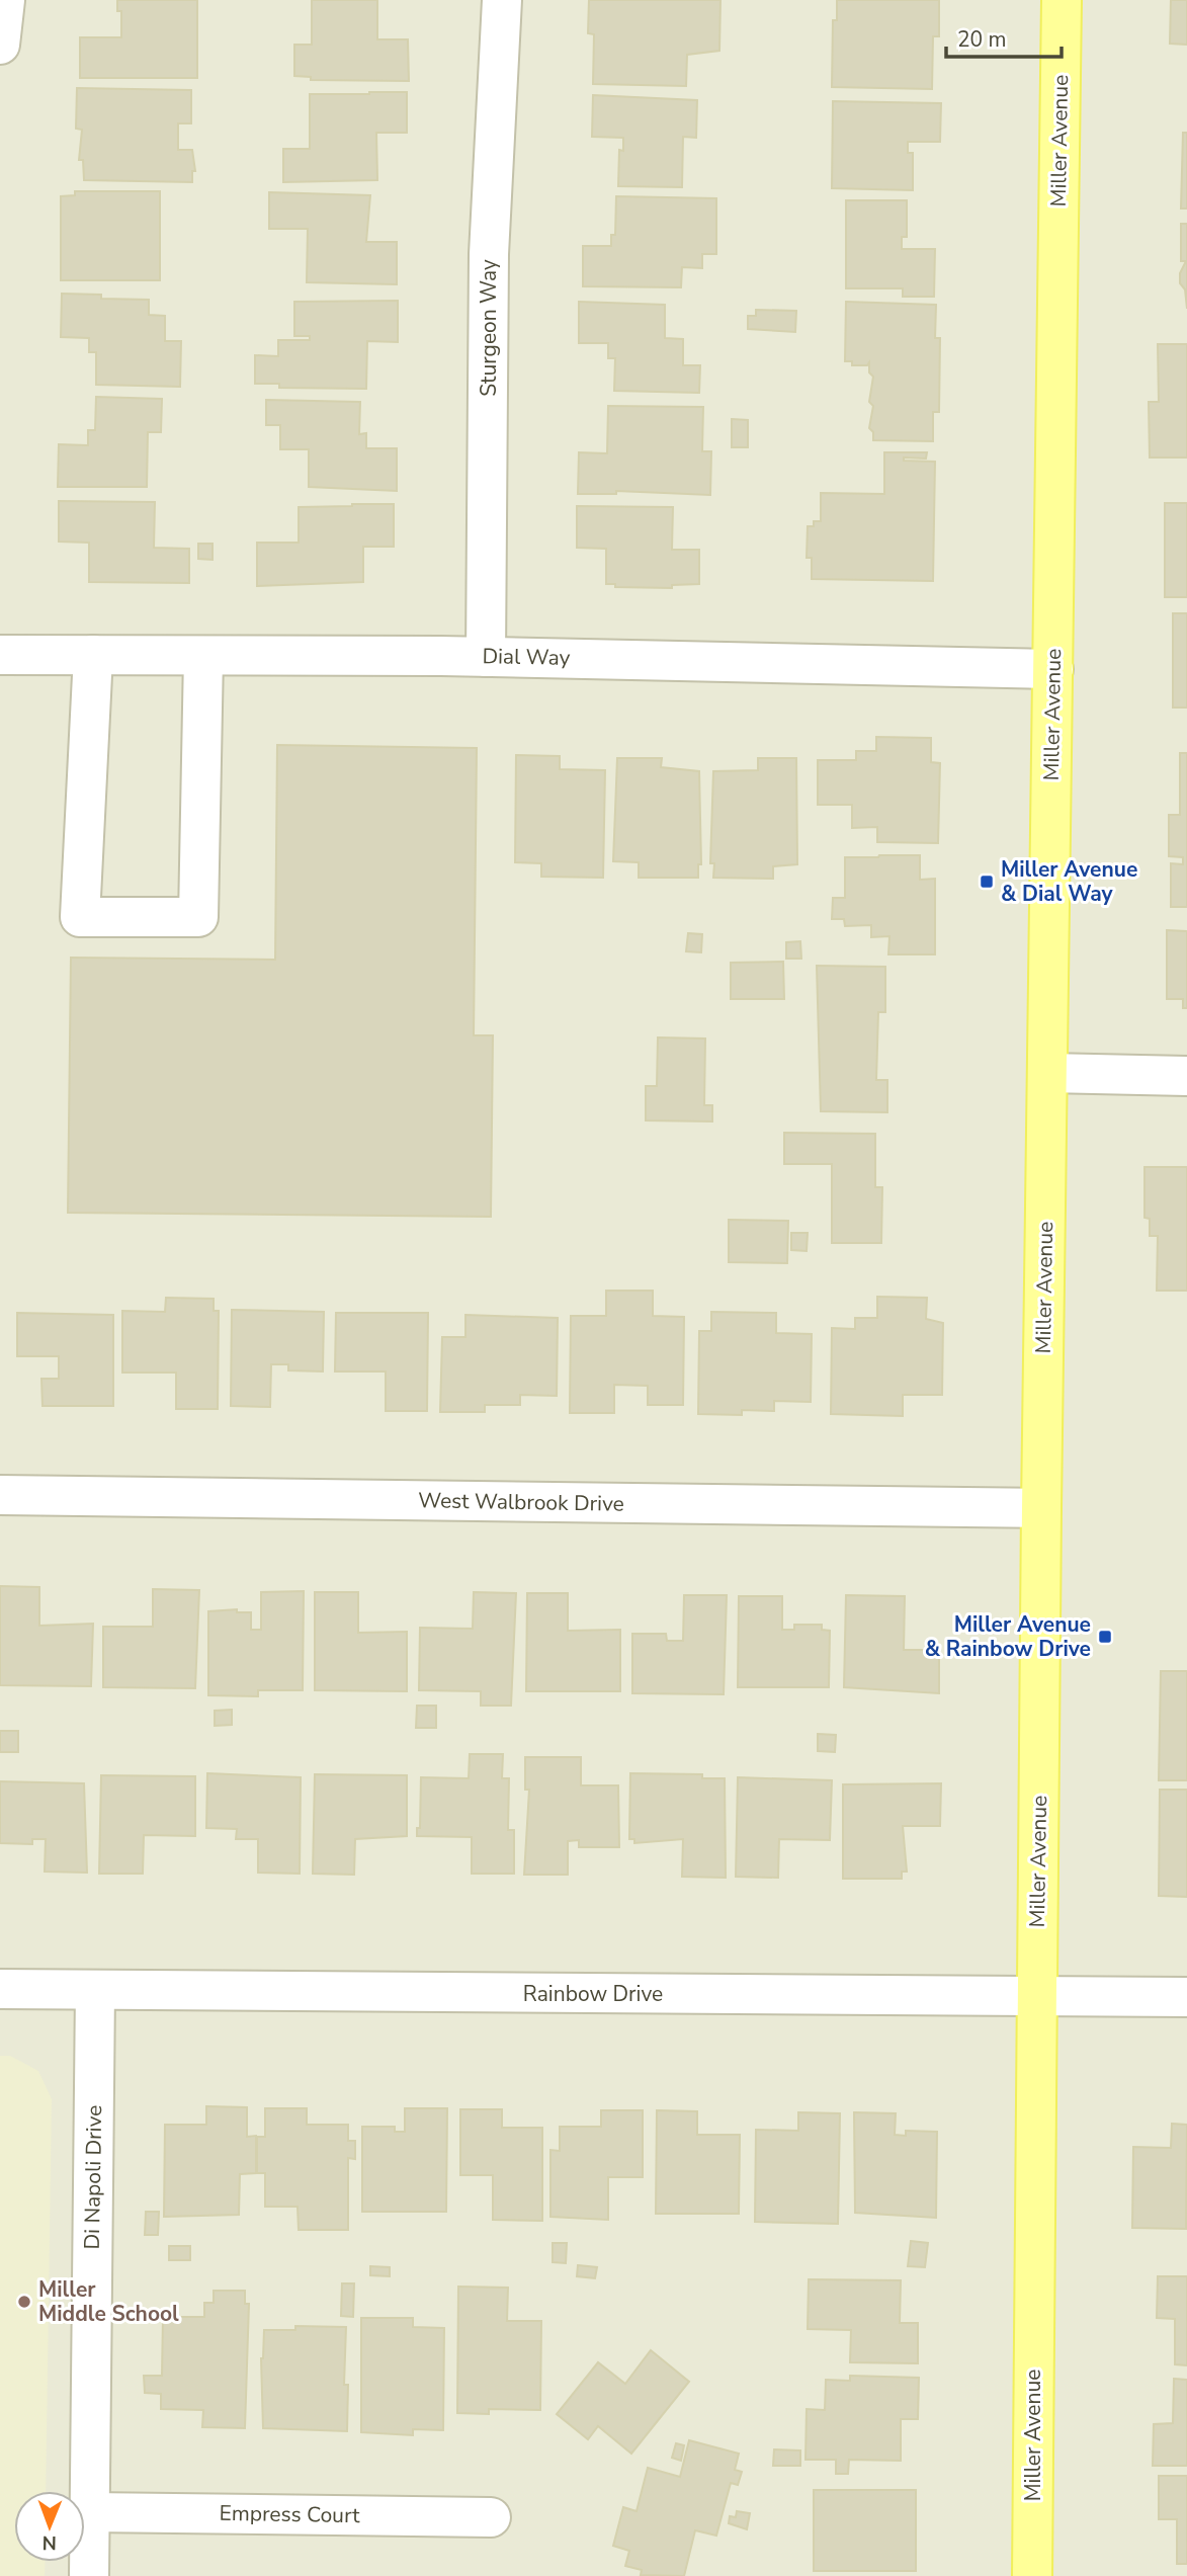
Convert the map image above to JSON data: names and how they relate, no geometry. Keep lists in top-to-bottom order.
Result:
{
  "streets": {
    "main road": ["Miller Avenue"],
    "street": [
      "Sturgeon Way",
      "Dial Way",
      "West Walbrook Drive",
      "Rainbow Drive",
      "Di Napoli Drive",
      "Empress Court"
    ]
  },
  "crossings": [
    ["Miller Avenue", "Dial Way"],
    ["Miller Avenue", "West Walbrook Drive"],
    ["Miller Avenue", "Rainbow Drive"],
    ["Sturgeon Way", "Dial Way"],
    ["Rainbow Drive", "Di Napoli Drive"],
    ["Di Napoli Drive", "Empress Court"]
  ],
  "places": {
    "transit": ["Miller Avenue & Dial Way", "Miller Avenue & Rainbow Drive"],
    "other": ["Miller Middle School"]
  },
  "scale_bar": "20 m",
  "north": "bottom"
}
